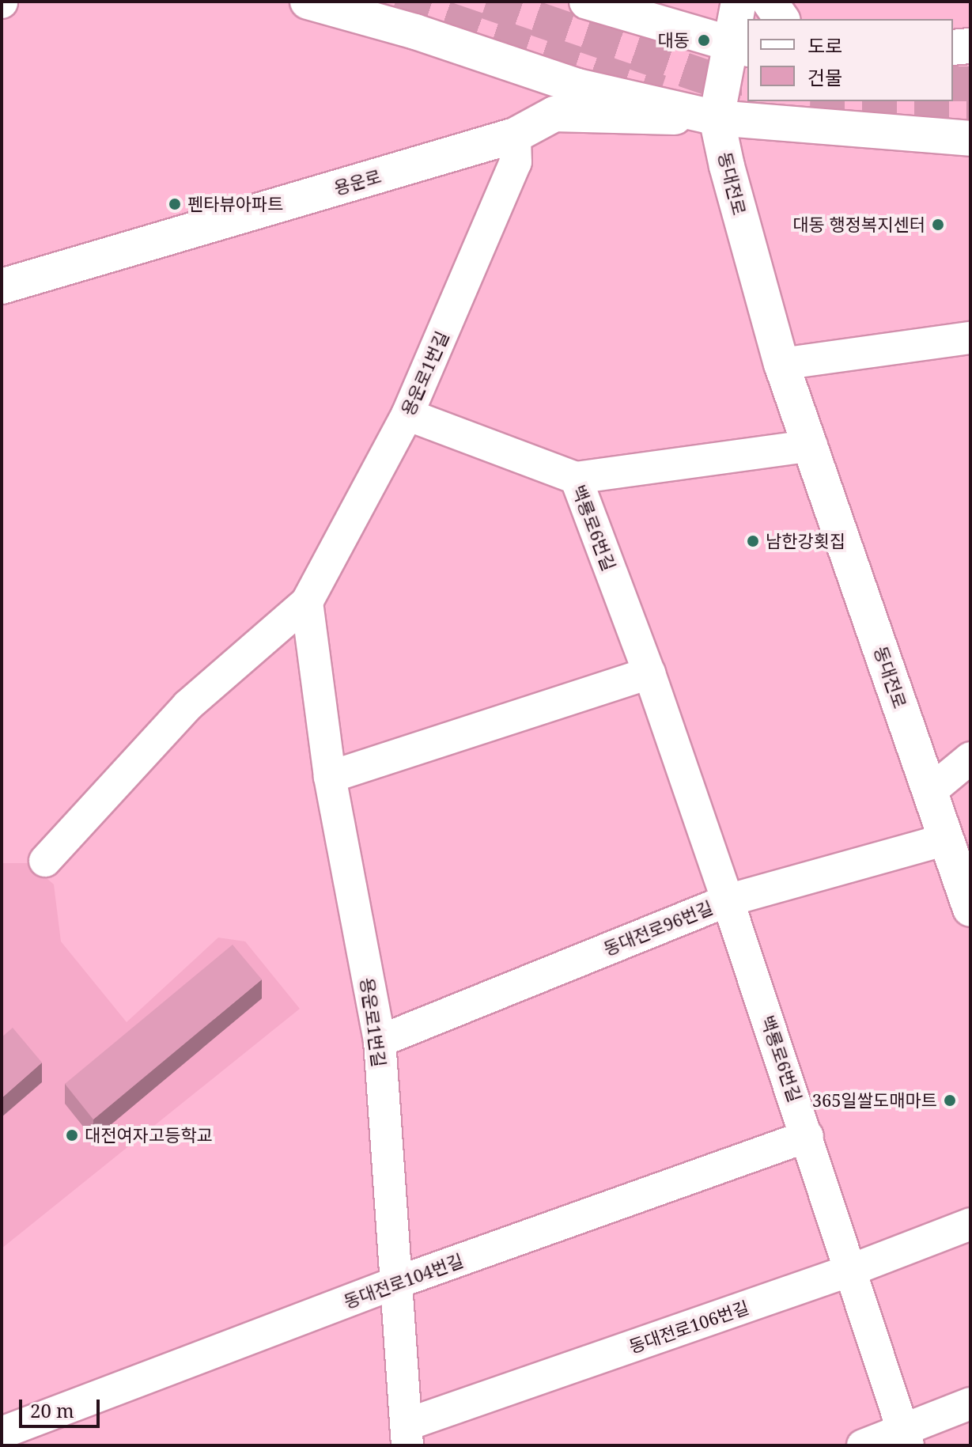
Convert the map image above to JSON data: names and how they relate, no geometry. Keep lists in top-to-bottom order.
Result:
{
  "streets": {
    "main road": ["용운로", "동대전로"],
    "street": [
      "용운로1번길",
      "백룡로6번길",
      "동대전로96번길",
      "동대전로104번길",
      "동대전로106번길"
    ]
  },
  "crossings": [
    ["용운로", "동대전로"],
    ["용운로", "용운로1번길"],
    ["동대전로", "동대전로96번길"],
    ["용운로1번길", "백룡로6번길"],
    ["용운로1번길", "동대전로96번길"],
    ["용운로1번길", "동대전로104번길"],
    ["용운로1번길", "동대전로106번길"],
    ["백룡로6번길", "동대전로96번길"],
    ["백룡로6번길", "동대전로104번길"],
    ["백룡로6번길", "동대전로106번길"]
  ],
  "places": [
    "대동",
    "펜타뷰아파트",
    "대동 행정복지센터",
    "남한강횟집",
    "365일쌀도매마트",
    "대전여자고등학교"
  ],
  "legend": ["도로", "건물"],
  "scale_bar": "20 m"
}
